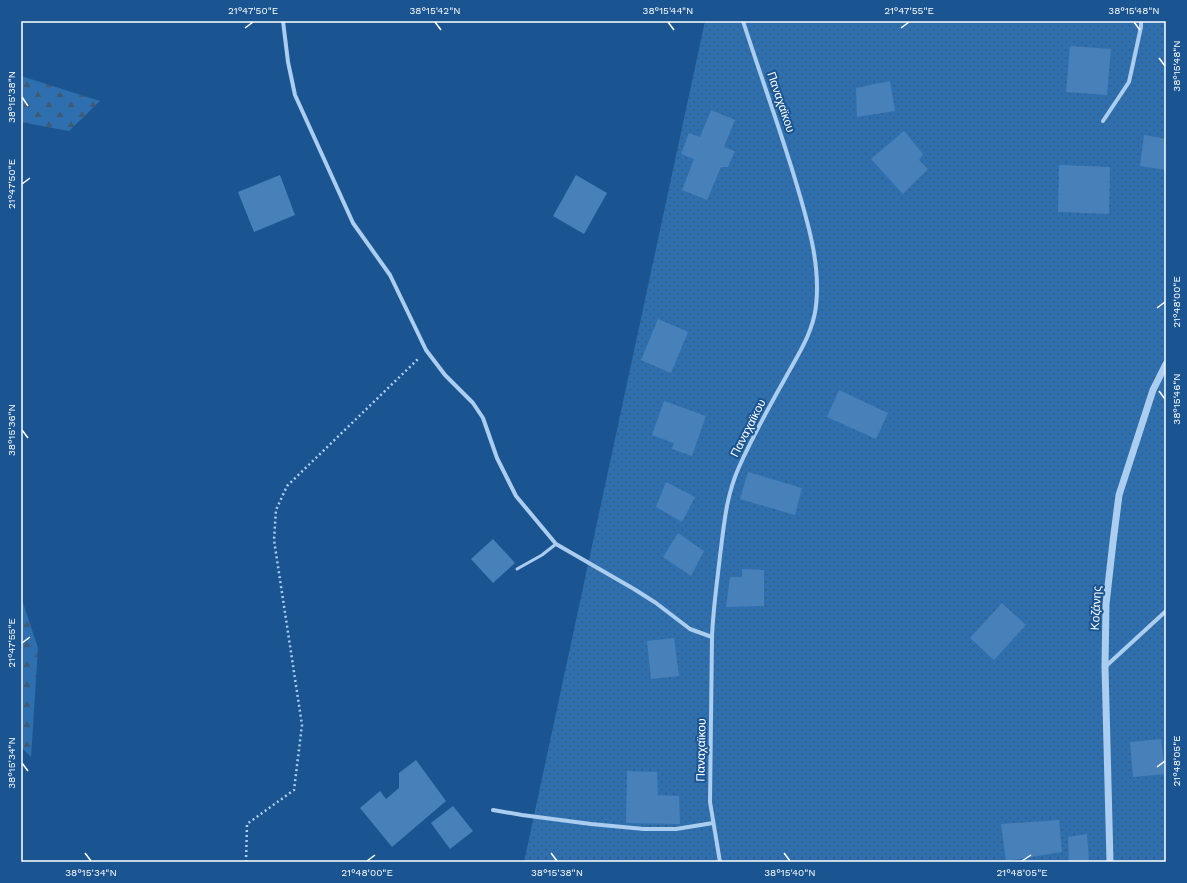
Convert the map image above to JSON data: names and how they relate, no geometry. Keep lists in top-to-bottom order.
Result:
{
  "streets": {
    "street": ["Παναχαϊκου", "Κοζάνης"]
  },
  "coordinates": [
    "21°47'50\"E",
    "38°15'42\"N",
    "38°15'44\"N",
    "21°47'55\"E",
    "38°15'48\"N",
    "38°15'38\"N",
    "21°48'00\"E",
    "38°15'46\"N",
    "38°15'36\"N",
    "21°48'05\"E",
    "38°15'34\"N",
    "38°15'40\"N"
  ]
}
